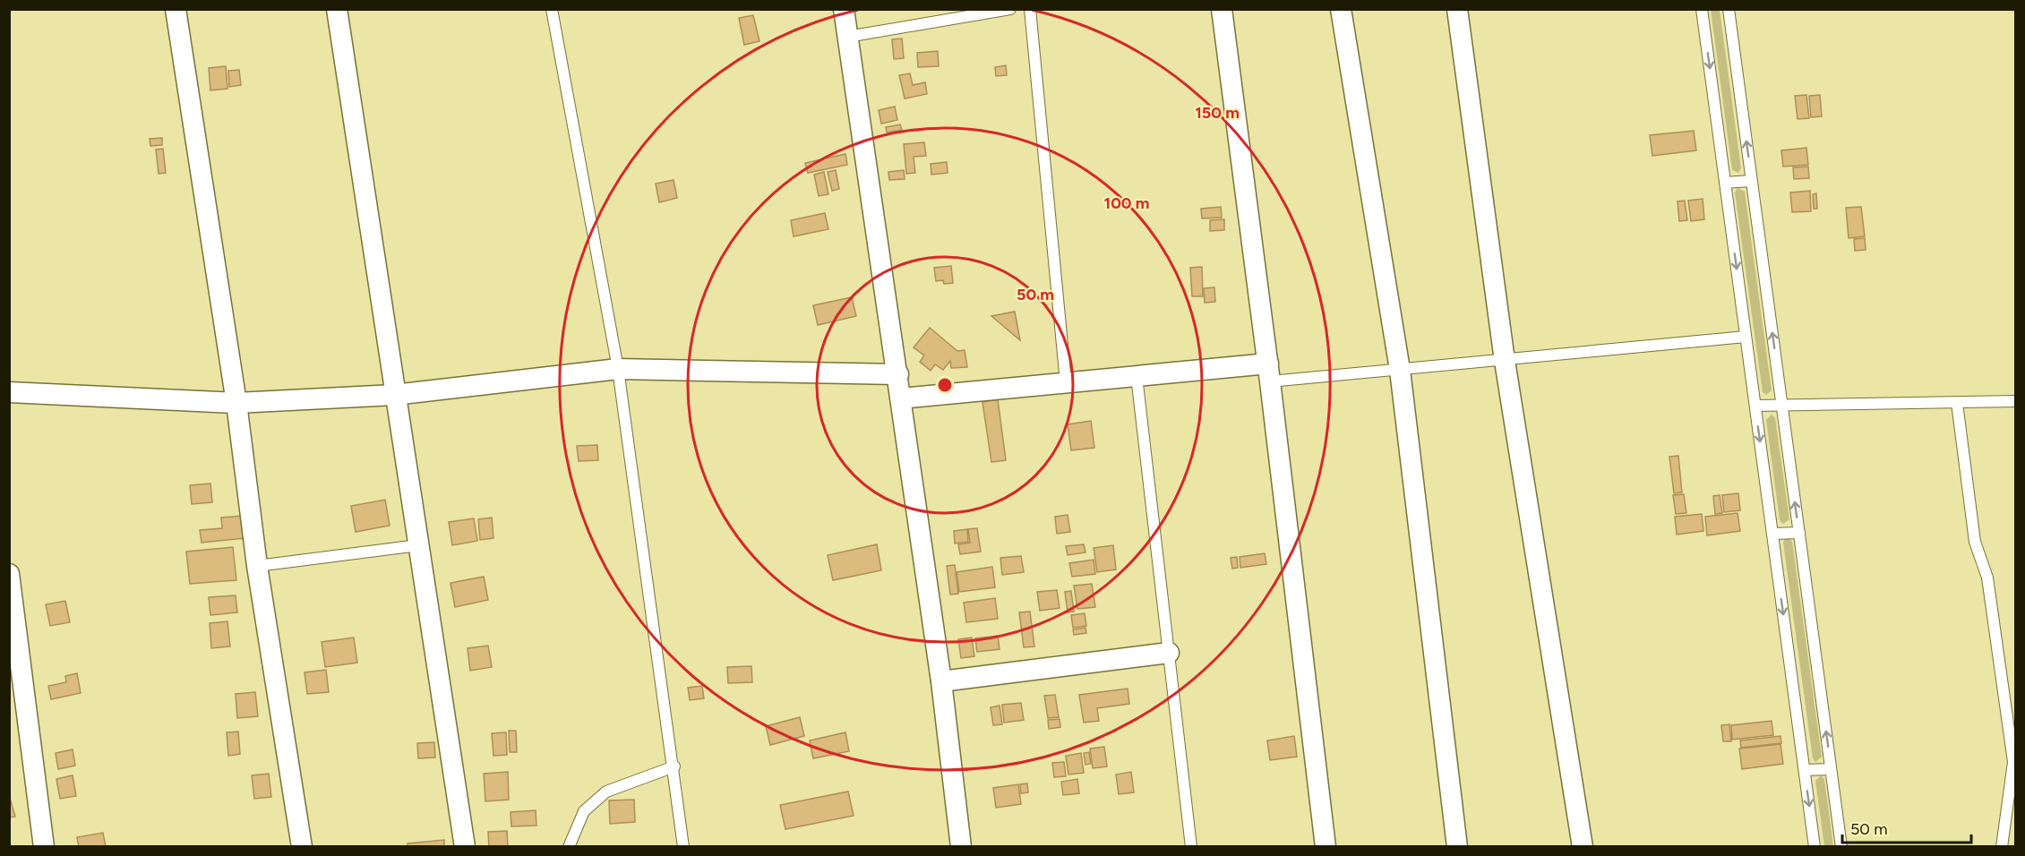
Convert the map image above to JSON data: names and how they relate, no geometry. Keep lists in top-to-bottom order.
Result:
{
  "scale_bar": "50 m",
  "rings": ["150 m", "100 m", "50 m"]
}
